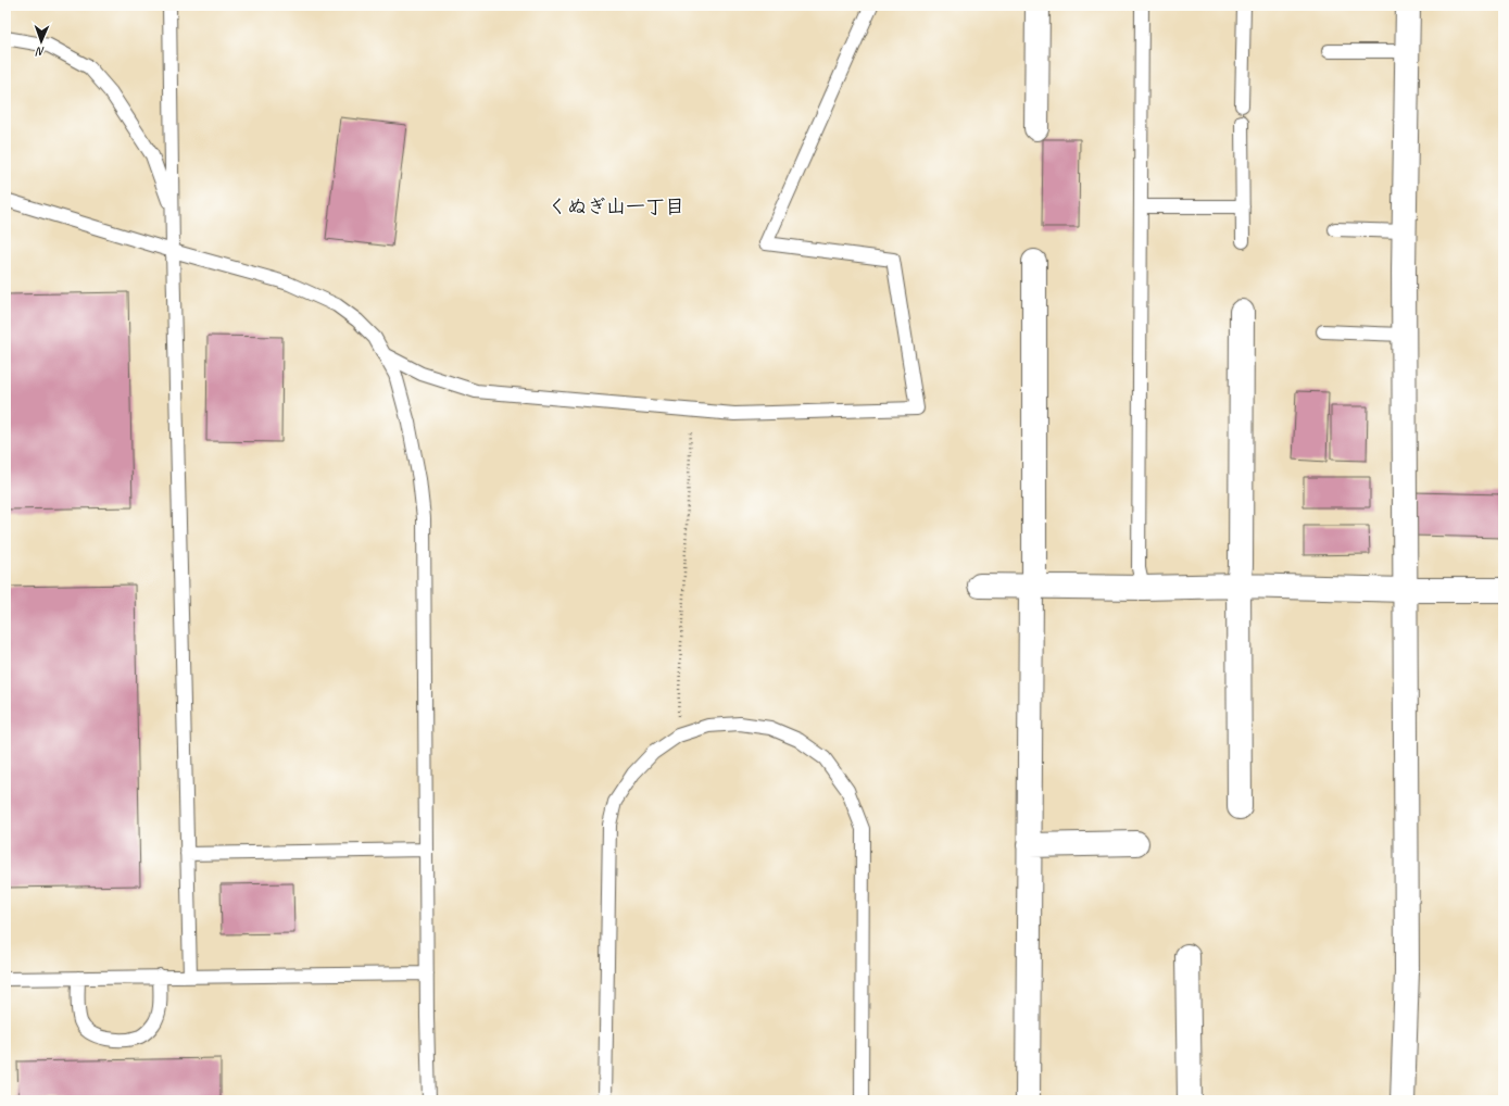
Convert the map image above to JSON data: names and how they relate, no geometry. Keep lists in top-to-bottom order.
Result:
{
  "districts": ["くぬぎ山一丁目"],
  "north": "bottom"
}
